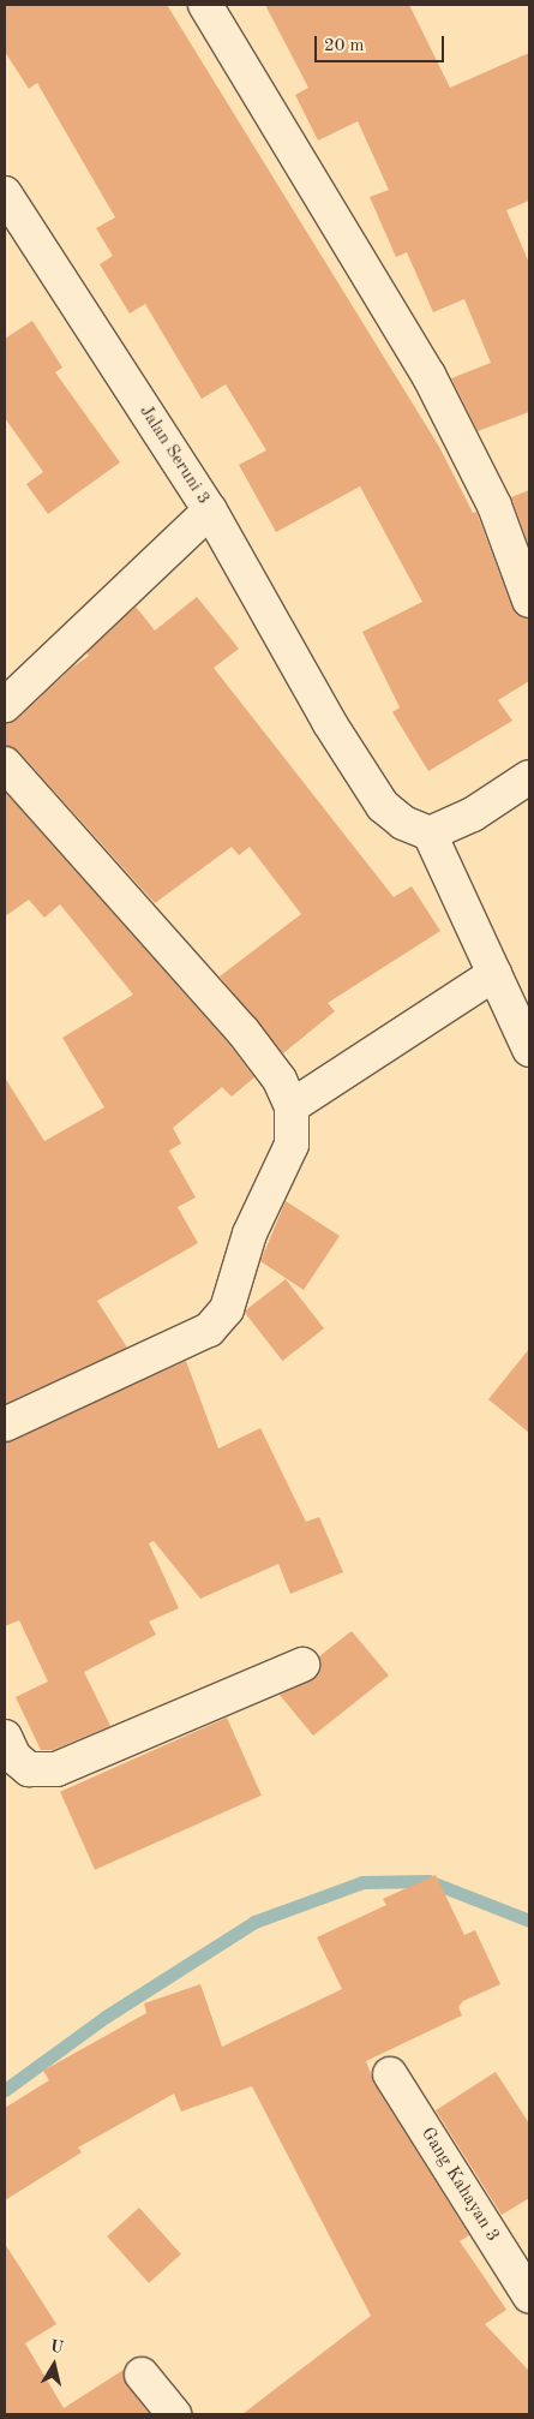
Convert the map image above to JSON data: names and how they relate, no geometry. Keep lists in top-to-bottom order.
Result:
{
  "streets": {
    "street": ["Jalan Seruni 3", "Gang Kahayan 3"]
  },
  "scale_bar": "20 m",
  "north": "top"
}
